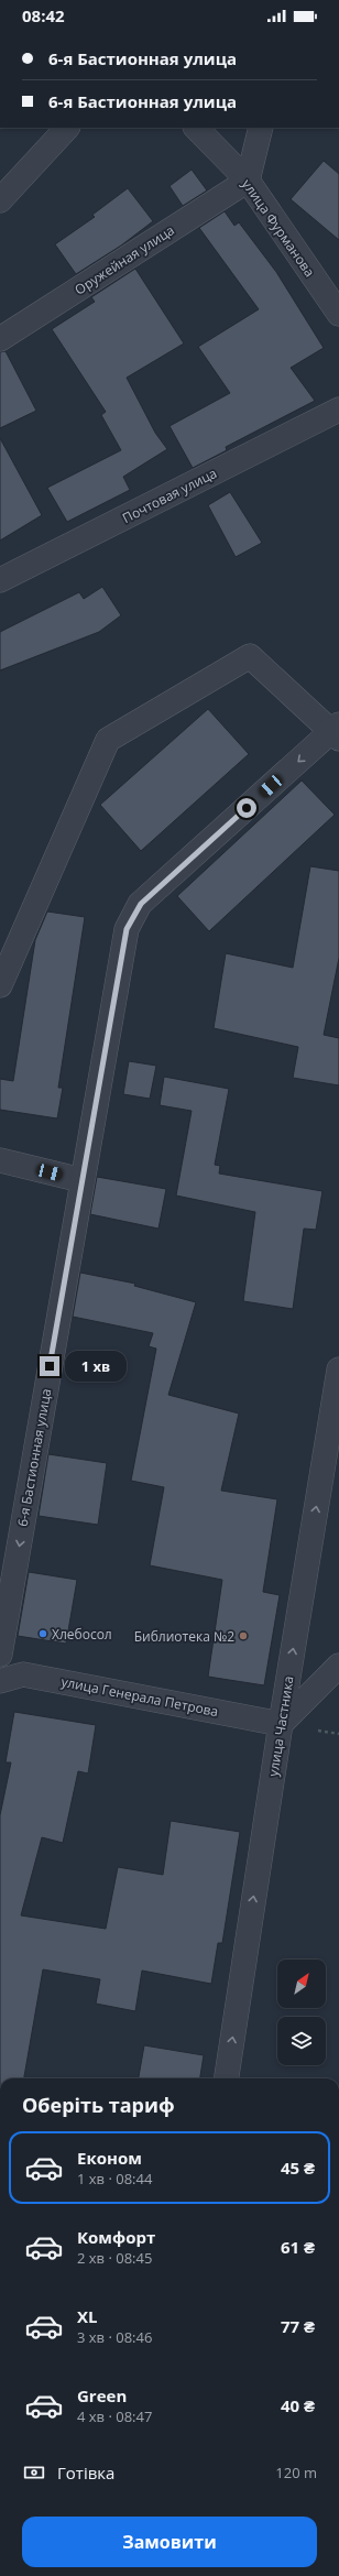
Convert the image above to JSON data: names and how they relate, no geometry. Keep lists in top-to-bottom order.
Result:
{
  "streets": {
    "street": [
      "улица Фурманова",
      "Оружейная улица",
      "Почтовая улица",
      "6-я Бастионная улица",
      "улица Генерала Петрова",
      "улица Частника"
    ]
  },
  "crossings": [
    ["улица Фурманова", "Оружейная улица"],
    ["улица Генерала Петрова", "улица Частника"]
  ],
  "one_way": ["6-я Бастионная улица", "улица Частника"],
  "places": ["Хлебосол", "Библиотека №2"],
  "north": "top right",
  "page": {
    "status": "08:42",
    "banner": ["6-я Бастионная улица", "6-я Бастионная улица"],
    "bubble": "1 хв",
    "heading": "Оберіть тариф",
    "list": [
      {
        "name": "Економ",
        "note": "1 хв · 08:44",
        "value": "45 ₴"
      },
      {
        "name": "Комфорт",
        "note": "2 хв · 08:45",
        "value": "61 ₴"
      },
      {
        "name": "XL",
        "note": "3 хв · 08:46",
        "value": "77 ₴"
      },
      {
        "name": "Green",
        "note": "4 хв · 08:47",
        "value": "40 ₴"
      }
    ],
    "pay": ["Готівка", "120 m"],
    "buttons": "Замовити"
  }
}
